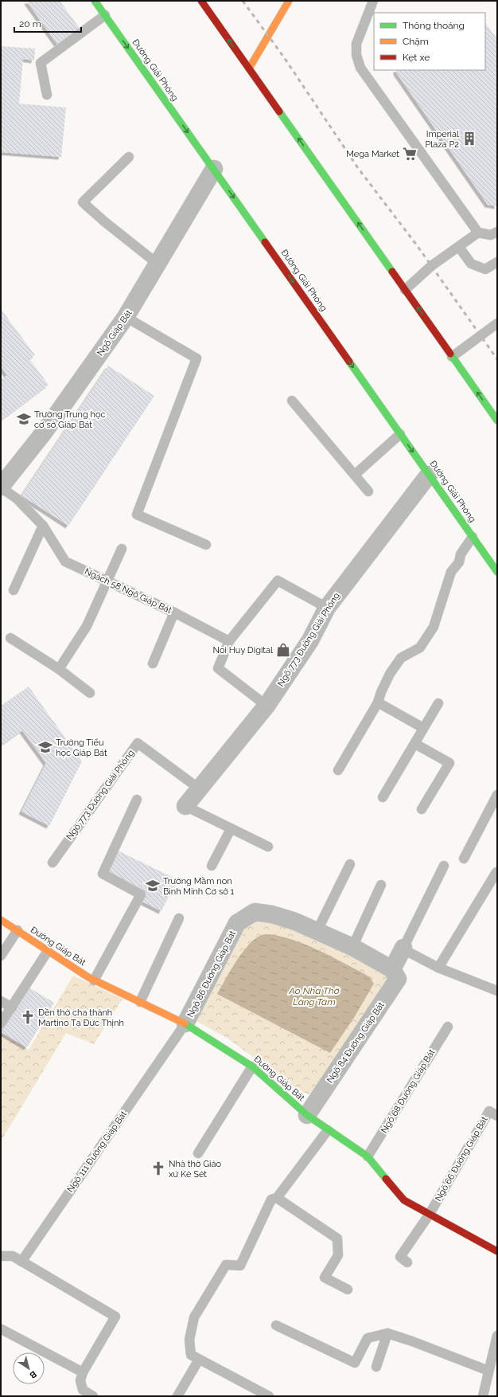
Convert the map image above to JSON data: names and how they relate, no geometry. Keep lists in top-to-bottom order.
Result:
{
  "streets": {
    "main road": ["Đường Giải Phóng", "Đường Giáp Bát"],
    "street": [
      "Ngõ Giáp Bát",
      "Ngõ 773 Đường Giải Phóng",
      "Ngõ 86 Đường Giáp Bát",
      "Ngõ 84 Đường Giáp Bát"
    ],
    "lane": [
      "Ngách 58 Ngõ Giáp Bát",
      "Ngõ 68 Đường Giáp Bát",
      "Ngõ 111 Đường Giáp Bát",
      "Ngõ 66 Đường Giáp Bát"
    ]
  },
  "crossings": [
    ["Đường Giải Phóng", "Ngõ Giáp Bát"],
    ["Đường Giải Phóng", "Ngõ 773 Đường Giải Phóng"],
    ["Ngõ Giáp Bát", "Ngách 58 Ngõ Giáp Bát"],
    ["Đường Giáp Bát", "Ngõ 86 Đường Giáp Bát"],
    ["Đường Giáp Bát", "Ngõ 84 Đường Giáp Bát"],
    ["Đường Giáp Bát", "Ngõ 68 Đường Giáp Bát"],
    ["Đường Giáp Bát", "Ngõ 111 Đường Giáp Bát"],
    ["Đường Giáp Bát", "Ngõ 66 Đường Giáp Bát"],
    ["Ngõ 86 Đường Giáp Bát", "Ngõ 84 Đường Giáp Bát"],
    ["Ngõ 86 Đường Giáp Bát", "Ngõ 111 Đường Giáp Bát"]
  ],
  "one_way": ["Đường Giải Phóng"],
  "water": ["Ao Nhà Thờ Làng Tám"],
  "places": {
    "building": ["Imperial Plaza P2"],
    "supermarket": ["Mega Market"],
    "school or university": ["Trường Trung học cơ sở Giáp Bát", "Trường Tiểu học Giáp Bát", "Trường Mầm non Bình Minh Cơ sở 1"],
    "shop": ["Noi Huy Digital"],
    "church": ["Đền thờ cha thánh Martino Tạ Đức Thịnh", "Nhà thờ Giáo xứ Kẻ Sét"]
  },
  "legend": ["Thông thoáng", "Chậm", "Kẹt xe"],
  "scale_bar": "20 m",
  "north": "bottom right"
}
